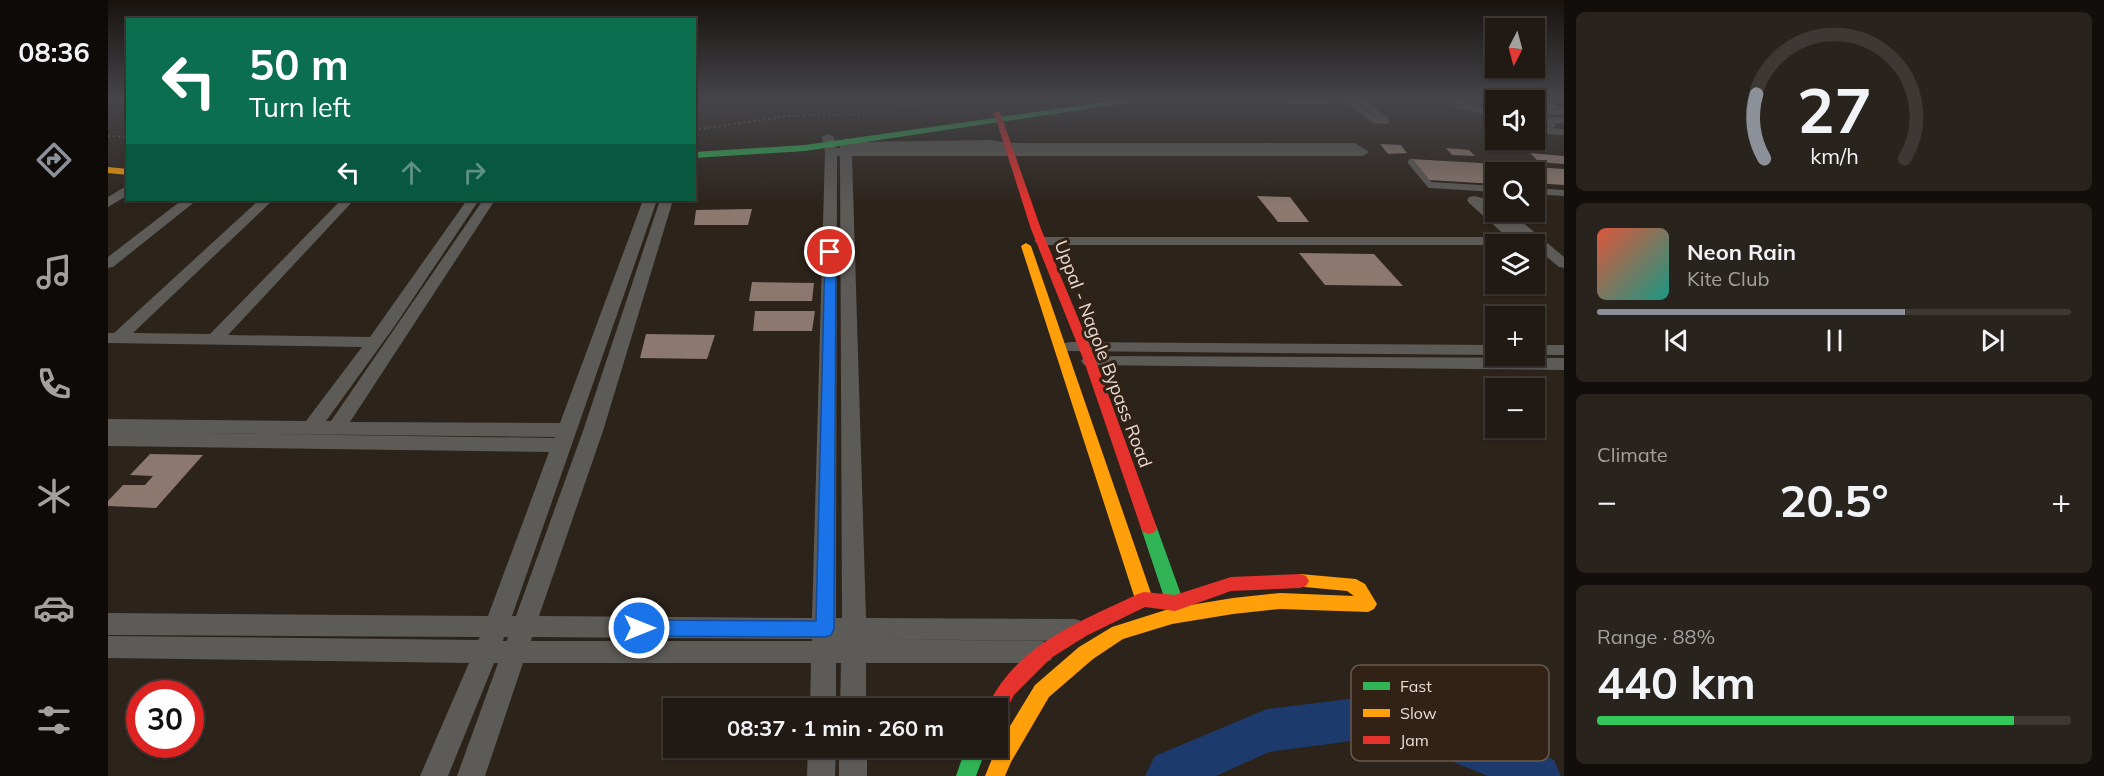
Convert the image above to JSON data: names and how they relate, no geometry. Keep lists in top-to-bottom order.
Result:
{
  "streets": {
    "street": ["Uppal - Nagole Bypass Road"]
  },
  "legend": ["Fast", "Slow", "Jam"],
  "north": "bottom",
  "page": {
    "tabs": "08:36",
    "map_buttons": ["+", "−"],
    "turn": ["50 m", "Turn left"],
    "song": ["Neon Rain", "Kite Club"],
    "tile": [
      "Climate",
      ["Range · 88%", "440 km"]
    ],
    "heat": ["−", "20.5°", "+"],
    "limit": "30",
    "trip": "08:37 · 1 min · 260 m",
    "gauge": ["27", "km/h"]
  }
}
